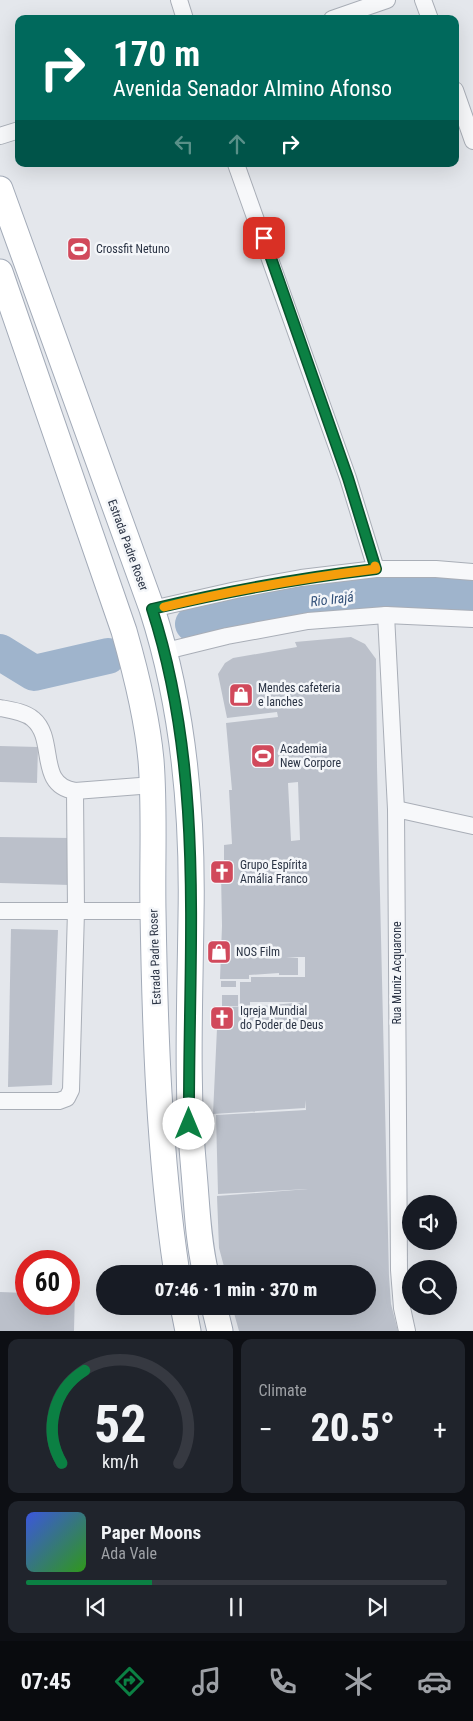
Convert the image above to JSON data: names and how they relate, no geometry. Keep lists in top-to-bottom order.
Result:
{
  "streets": {
    "main road": ["Estrada Padre Roser"],
    "street": ["Rua Muniz Acquarone"]
  },
  "water": ["Rio Irajá"],
  "places": {
    "sports": ["Crossfit Netuno", "Academia New Corpore"],
    "shop": ["Mendes cafeteria e lanches", "NOS Film"],
    "church": ["Grupo Espírita Amália Franco", "Igreja Mundial do Poder de Deus"]
  },
  "page": {
    "turn": ["170 m", "Avenida Senador Almino Afonso"],
    "limit": "60",
    "trip": "07:46 · 1 min · 370 m",
    "tile": "Climate",
    "heat": ["−", "20.5°", "+"],
    "song": ["Paper Moons", "Ada Vale"],
    "tabs": "07:45",
    "gauge": ["52", "km/h"]
  }
}
